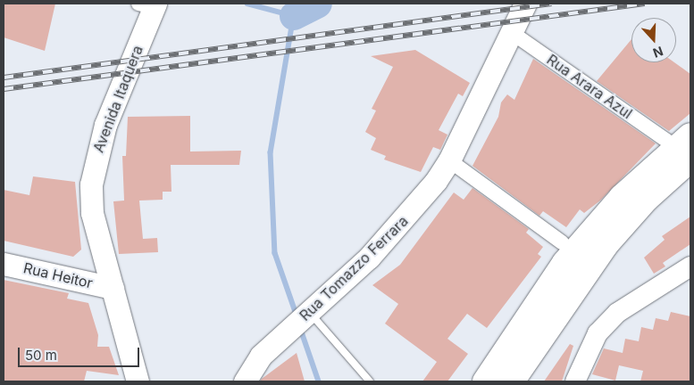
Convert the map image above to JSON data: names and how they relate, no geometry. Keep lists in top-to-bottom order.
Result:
{
  "streets": {
    "main road": ["Avenida Itaquera", "Rua Tomazzo Ferrara", "Rua Heitor"],
    "street": ["Rua Arara Azul"]
  },
  "crossings": [
    ["Rua Arara Azul", "Rua Tomazzo Ferrara"],
    ["Avenida Itaquera", "Rua Heitor"]
  ],
  "scale_bar": "50 m",
  "north": "bottom"
}
